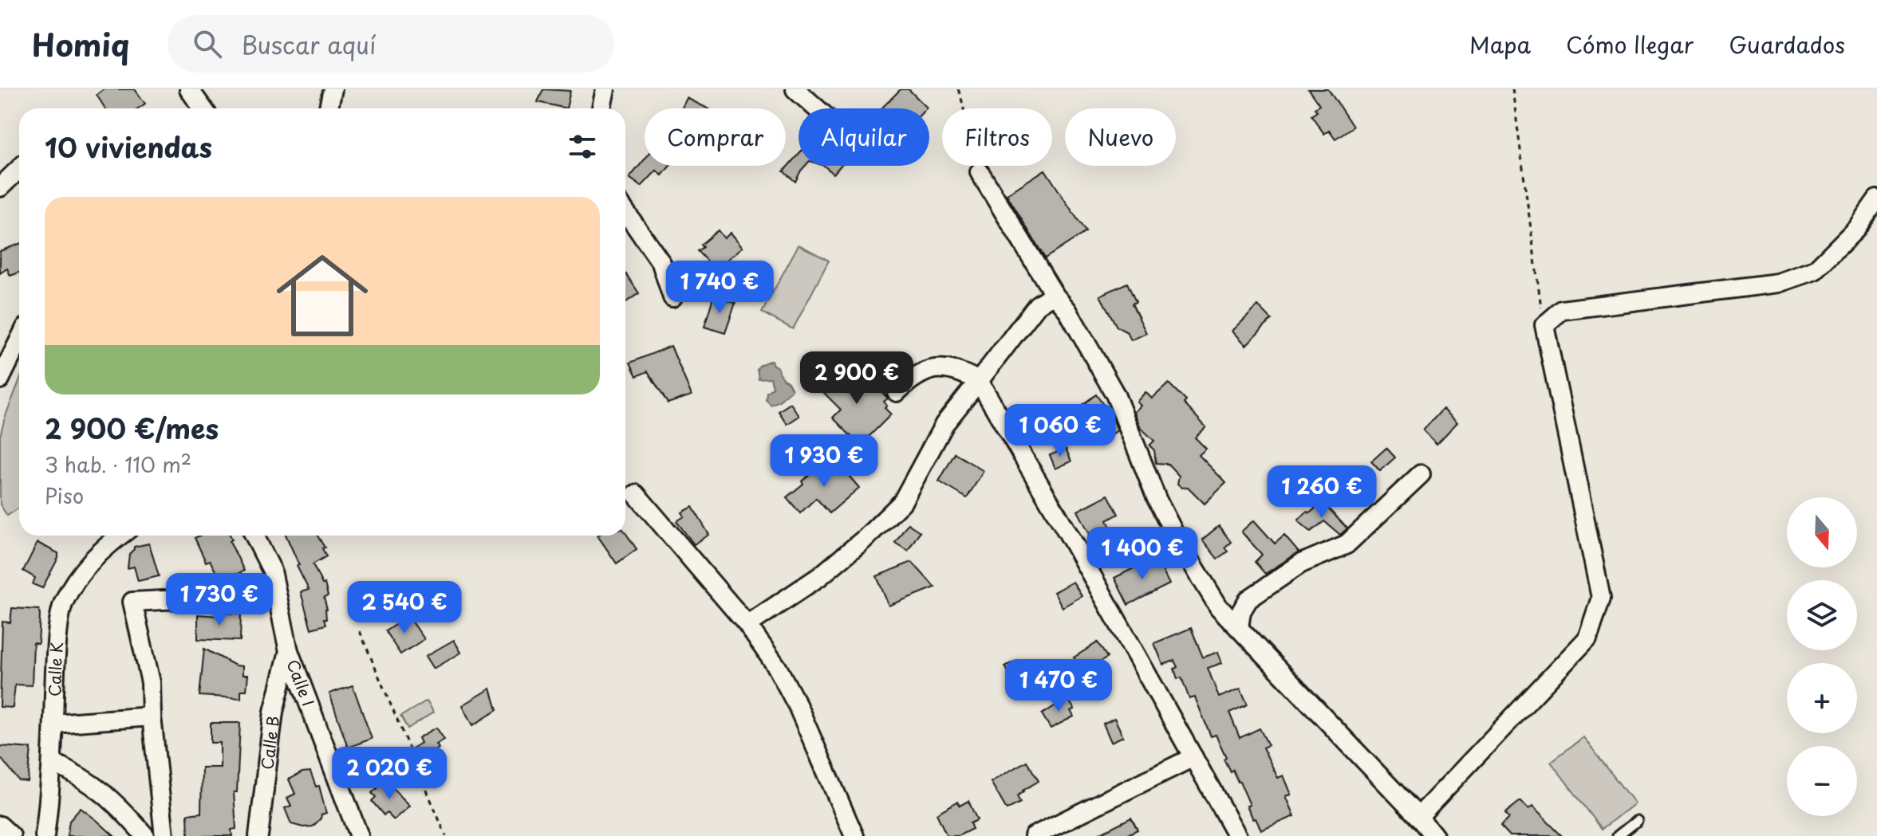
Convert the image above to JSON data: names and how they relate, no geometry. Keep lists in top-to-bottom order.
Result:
{
  "streets": {
    "street": ["Calle K", "Calle I", "Calle B"]
  },
  "crossings": [
    ["Calle I", "Calle B"]
  ],
  "north": "bottom",
  "page": {
    "header": "Homiq",
    "search": "Buscar aquí",
    "nav": ["Mapa", "Cómo llegar", "Guardados"],
    "chip": [
      "Comprar",
      "Alquilar",
      "Filtros",
      "Nuevo"
    ],
    "heading": "10 viviendas",
    "list": [
      {
        "name": "2 900 €/mes",
        "note": "3 hab. · 110 m² · Piso"
      }
    ],
    "price": [
      "1 740 €",
      "2 900 €",
      "1 060 €",
      "1 930 €",
      "1 260 €",
      "1 400 €",
      "1 730 €",
      "2 540 €",
      "1 470 €",
      "2 020 €"
    ],
    "map_buttons": ["+", "−"]
  }
}
